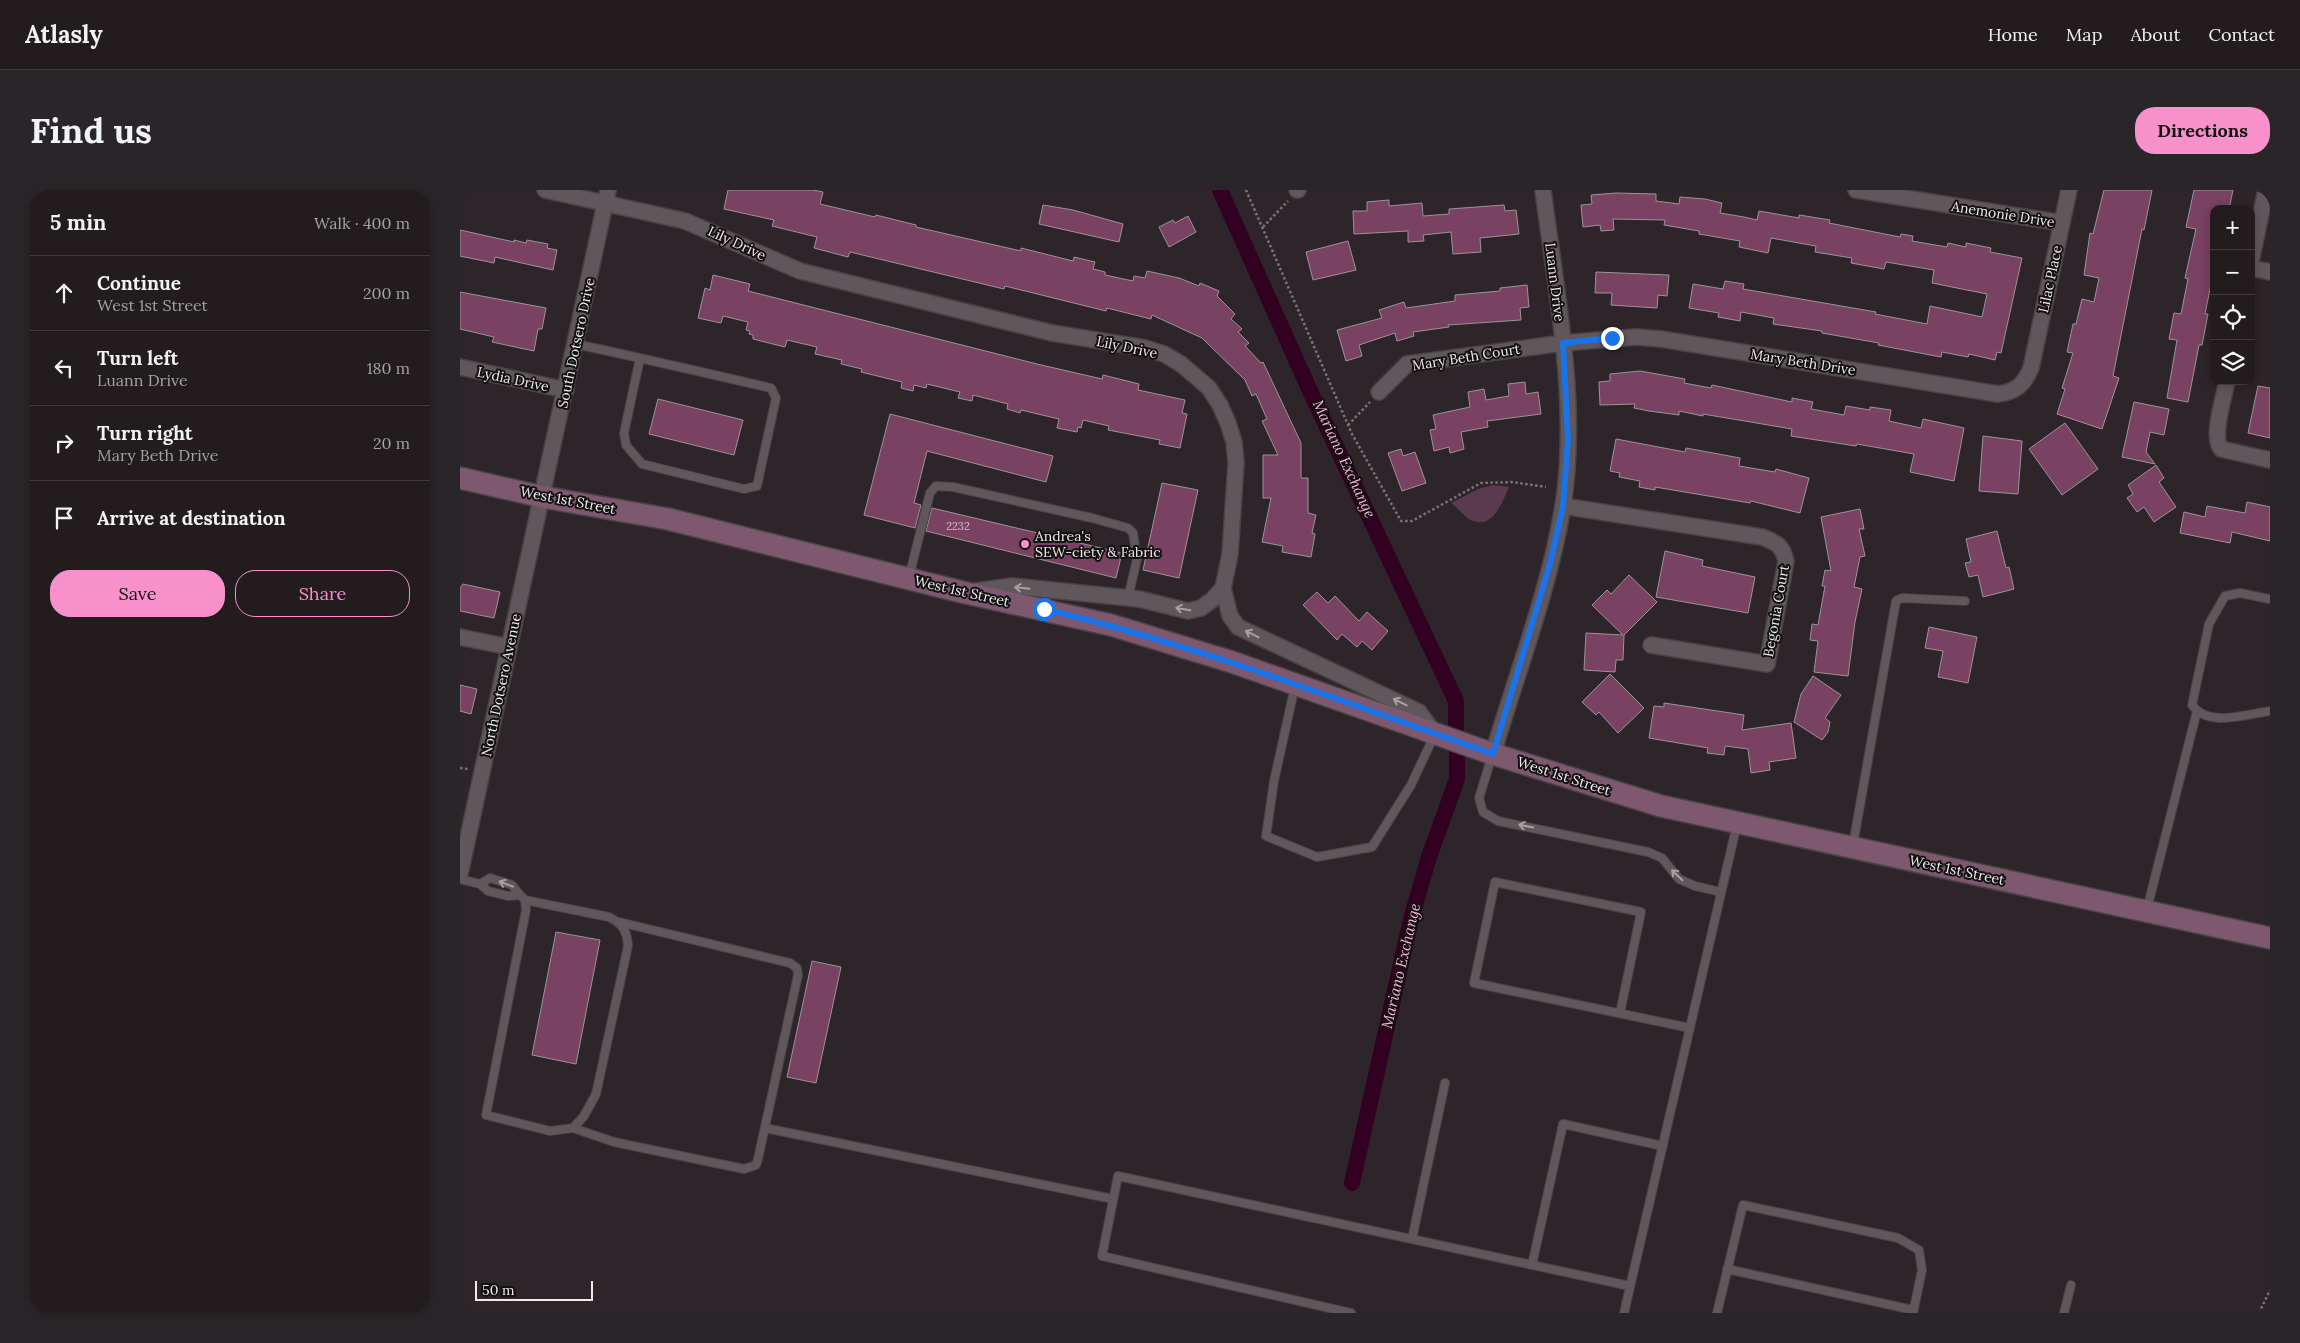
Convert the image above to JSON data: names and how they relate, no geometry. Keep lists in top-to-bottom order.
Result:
{
  "streets": {
    "main road": ["West 1st Street"],
    "street": [
      "Anemonie Drive",
      "Lily Drive",
      "Lilac Place",
      "Luann Drive",
      "South Dotsero Drive",
      "Mary Beth Court",
      "Mary Beth Drive",
      "Lydia Drive",
      "Begonia Court",
      "North Dotsero Avenue"
    ]
  },
  "crossings": [
    ["Anemonie Drive", "Lilac Place"],
    ["Lily Drive", "South Dotsero Drive"],
    ["Lilac Place", "Mary Beth Drive"],
    ["Luann Drive", "Mary Beth Court"],
    ["Luann Drive", "Mary Beth Drive"],
    ["Luann Drive", "West 1st Street"],
    ["Luann Drive", "Begonia Court"],
    ["South Dotsero Drive", "Lydia Drive"],
    ["South Dotsero Drive", "West 1st Street"],
    ["South Dotsero Drive", "North Dotsero Avenue"],
    ["Mary Beth Court", "Mary Beth Drive"],
    ["West 1st Street", "North Dotsero Avenue"]
  ],
  "water": ["Mariano Exchange"],
  "places": ["Andrea's SEW-ciety & Fabric"],
  "house_numbers": ["2232"],
  "scale_bar": "50 m",
  "page": {
    "header": "Atlasly",
    "nav": [
      "Home",
      "Map",
      "About",
      "Contact"
    ],
    "buttons": [
      "Directions",
      ["Save", "Share"]
    ],
    "title": "Find us",
    "heading": ["5 min", "Walk · 400 m"],
    "map_buttons": ["+", "−"],
    "list": [
      ["Continue", "West 1st Street", "200 m"],
      ["Turn left", "Luann Drive", "180 m"],
      ["Turn right", "Mary Beth Drive", "20 m"],
      "Arrive at destination"
    ],
    "scale": "50 m"
  }
}
